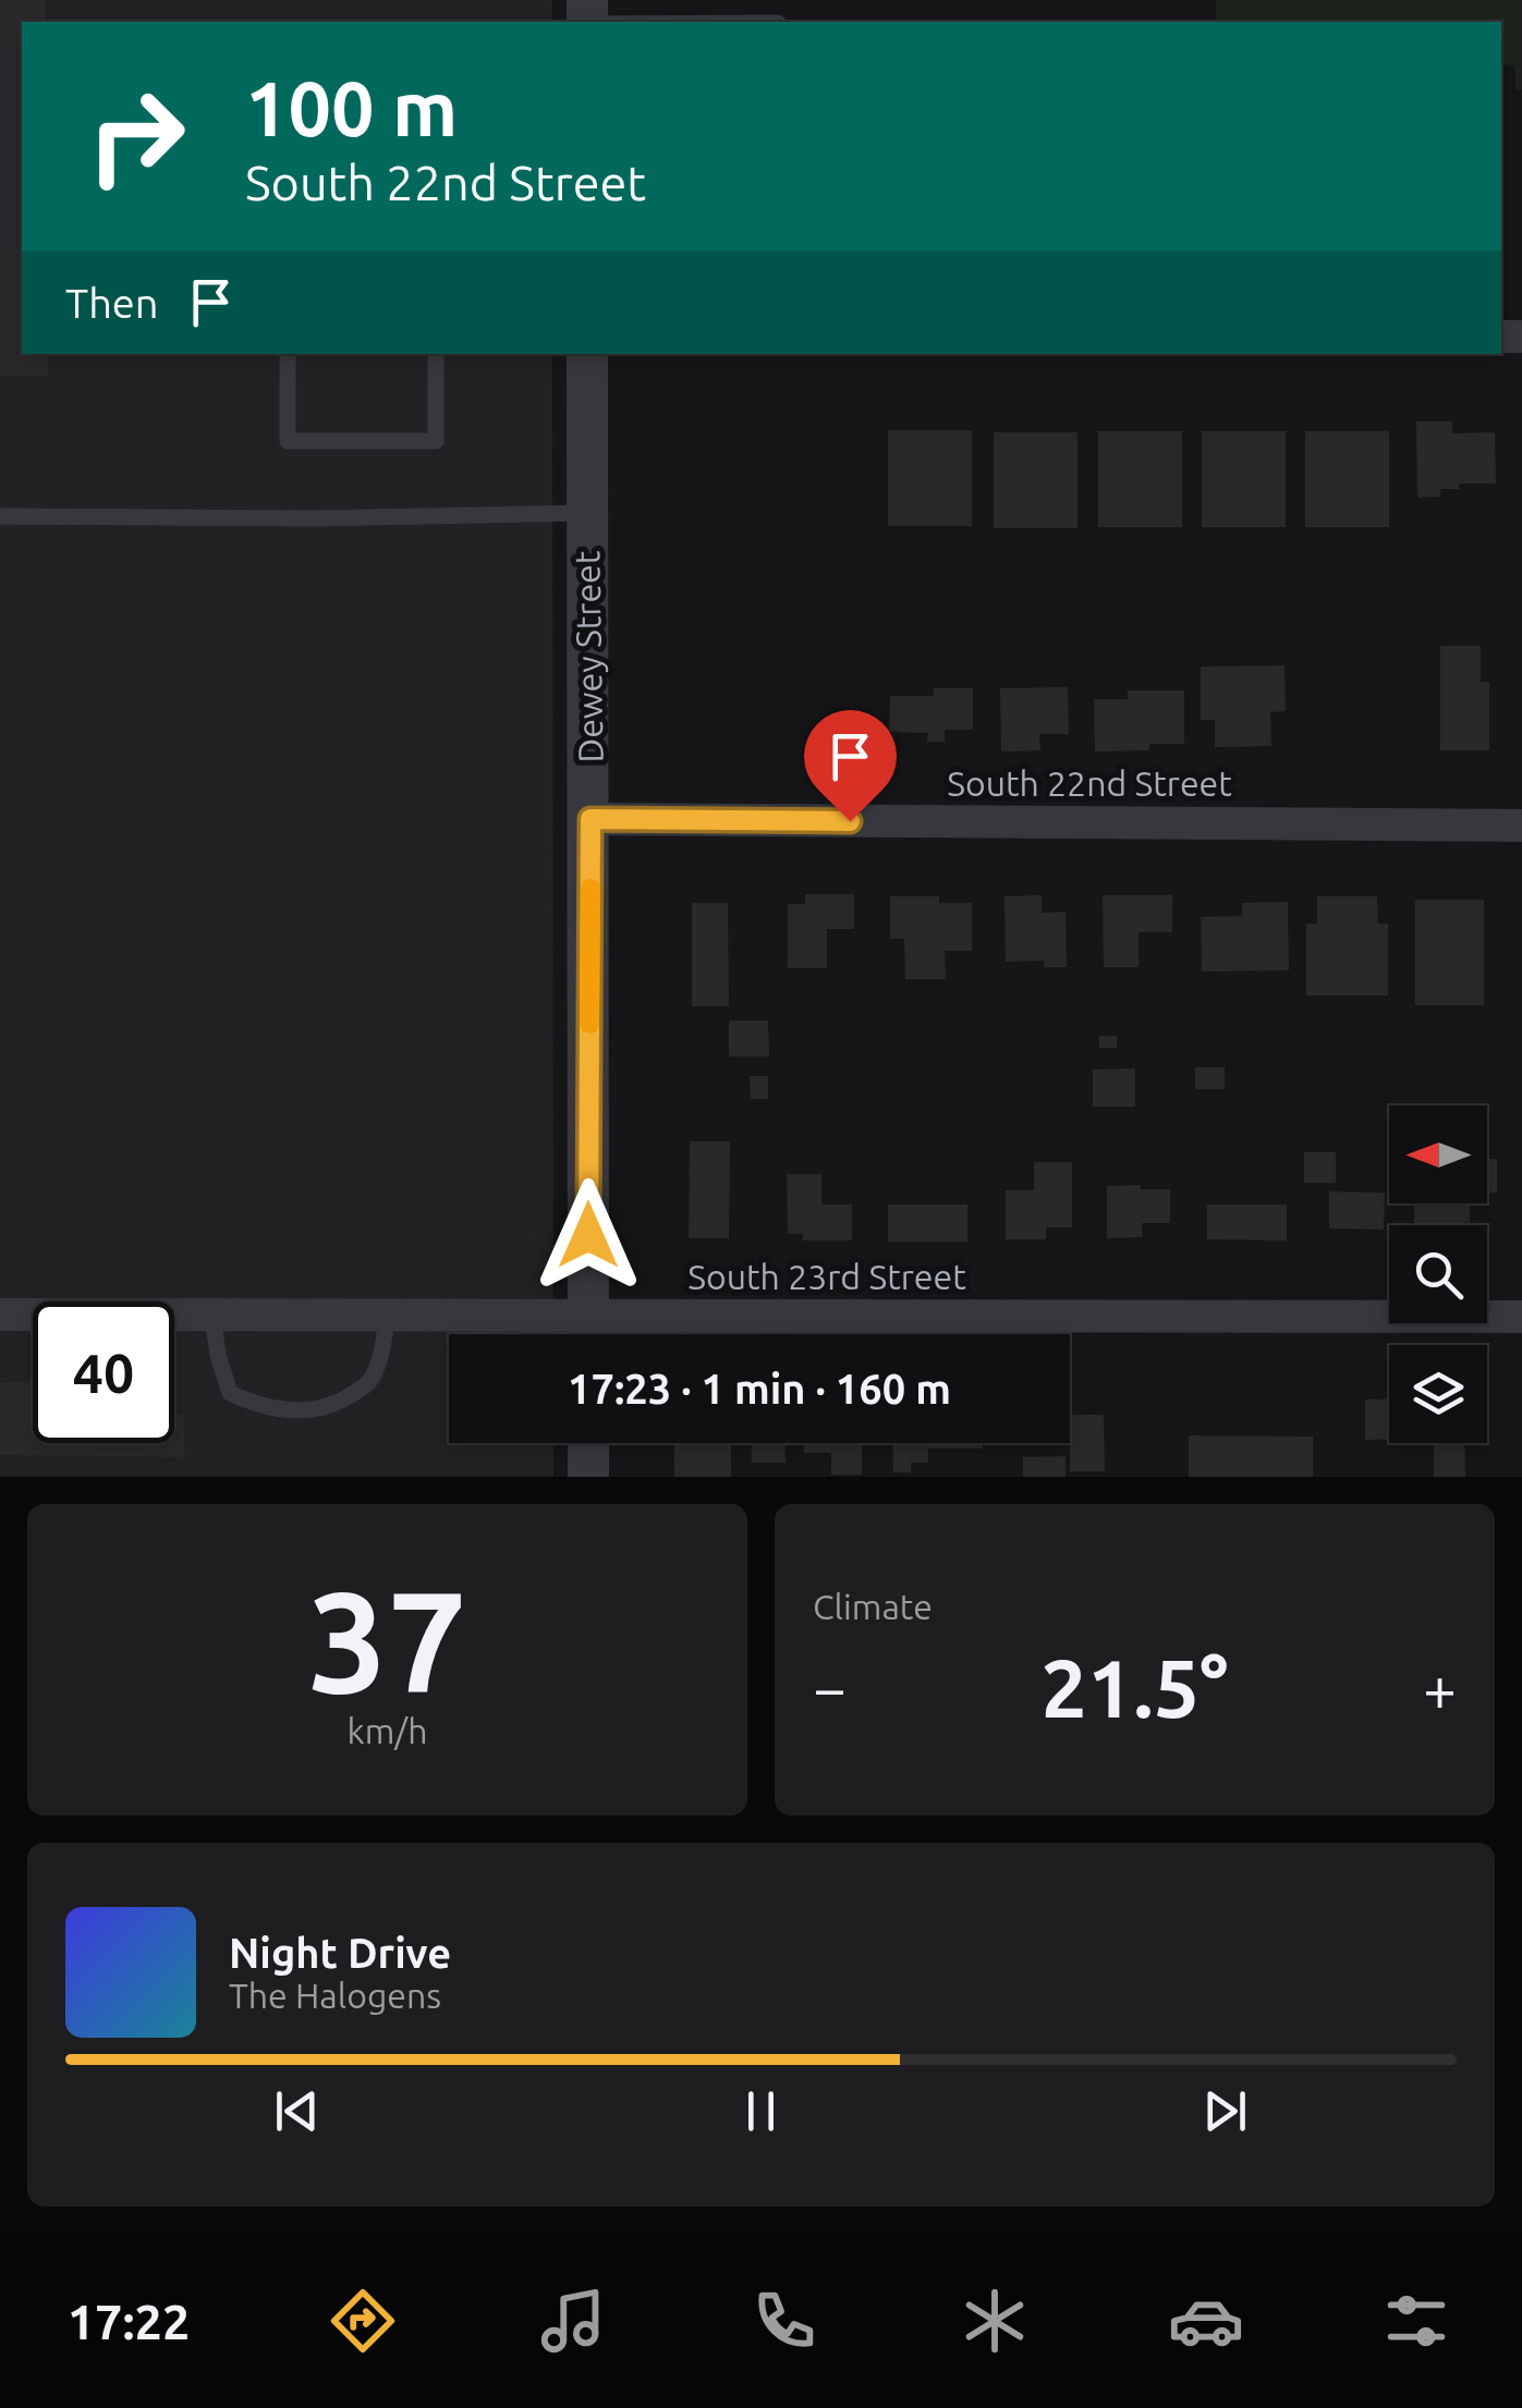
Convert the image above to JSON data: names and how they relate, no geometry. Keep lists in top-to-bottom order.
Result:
{
  "streets": {
    "street": ["Dewey Street", "South 22nd Street", "South 23rd Street"]
  },
  "crossings": [
    ["Dewey Street", "South 22nd Street"],
    ["Dewey Street", "South 23rd Street"]
  ],
  "north": "left",
  "page": {
    "turn": ["100 m", "South 22nd Street"],
    "then": "Then",
    "limit": "40",
    "trip": "17:23 · 1 min · 160 m",
    "tile": [
      ["37", "km/h"],
      "Climate"
    ],
    "heat": ["−", "21.5°", "+"],
    "song": ["Night Drive", "The Halogens"],
    "tabs": "17:22"
  }
}
